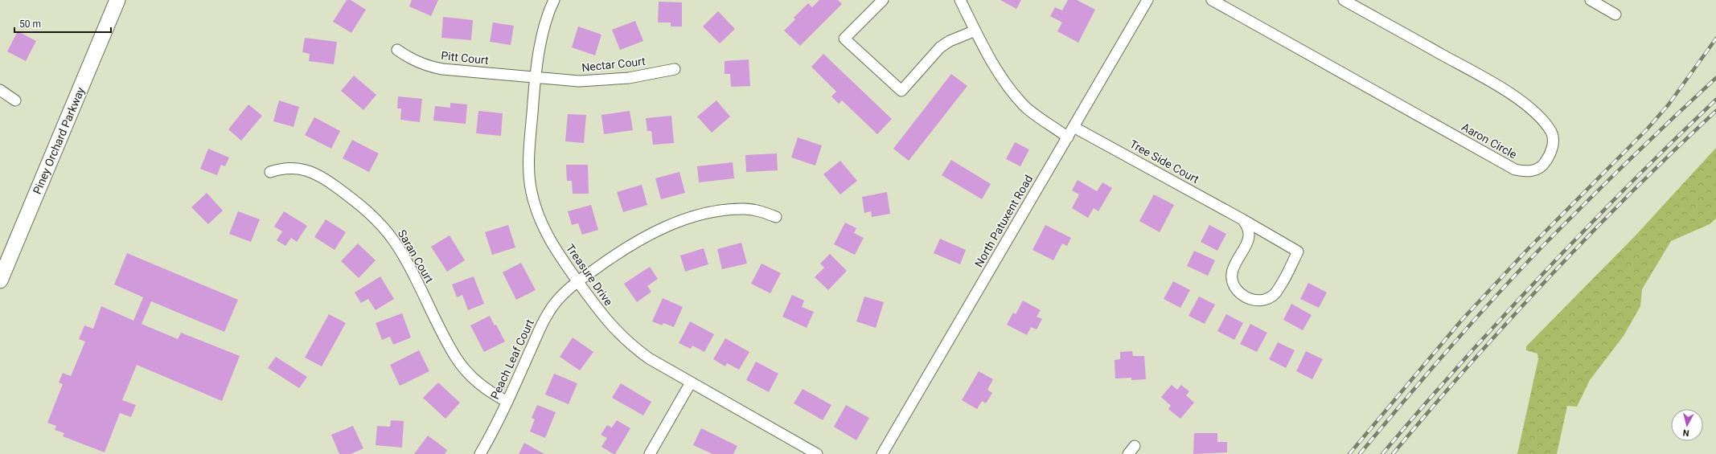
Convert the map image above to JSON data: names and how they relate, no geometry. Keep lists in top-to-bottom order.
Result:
{
  "streets": {
    "main road": ["Piney Orchard Parkway"],
    "street": [
      "Pitt Court",
      "Nectar Court",
      "Aaron Circle",
      "Tree Side Court",
      "North Patuxent Road",
      "Saran Court",
      "Treasure Drive",
      "Peach Leaf Court"
    ]
  },
  "crossings": [
    ["Pitt Court", "Nectar Court"],
    ["Pitt Court", "Treasure Drive"],
    ["Nectar Court", "Treasure Drive"],
    ["Tree Side Court", "North Patuxent Road"],
    ["Saran Court", "Peach Leaf Court"],
    ["Treasure Drive", "Peach Leaf Court"]
  ],
  "scale_bar": "50 m",
  "north": "bottom"
}
